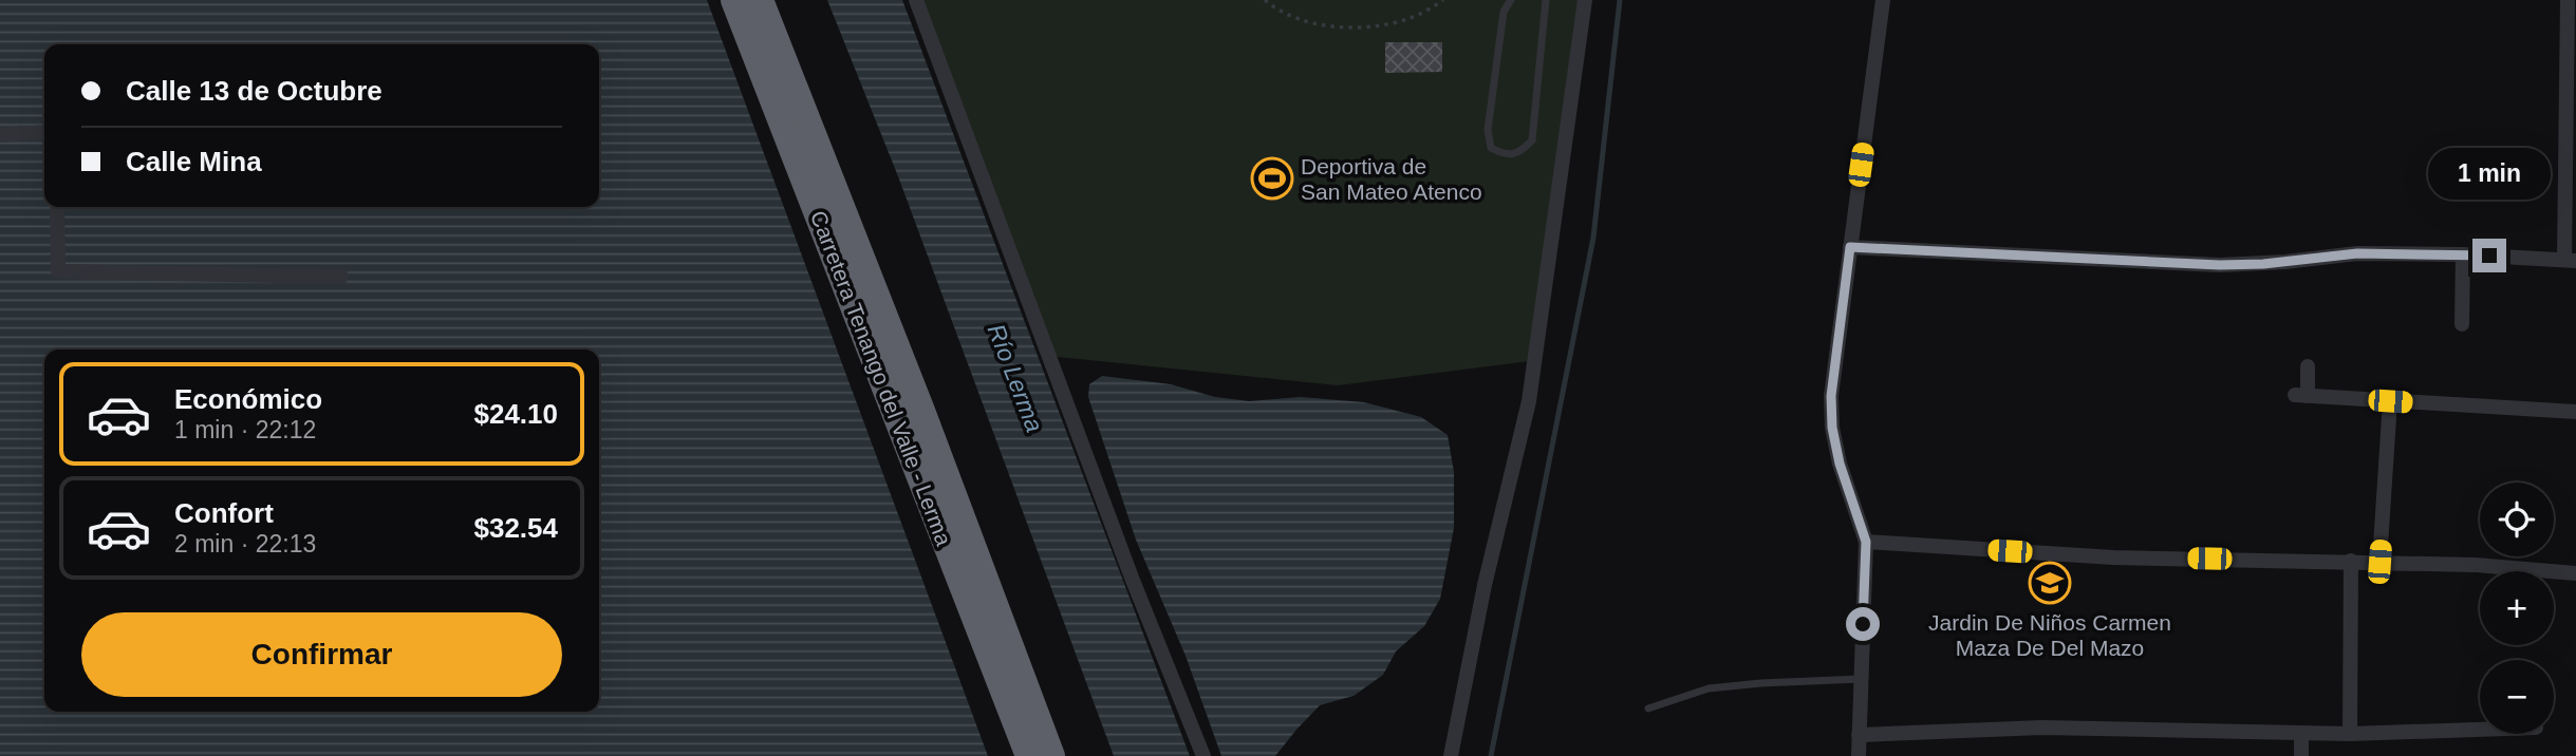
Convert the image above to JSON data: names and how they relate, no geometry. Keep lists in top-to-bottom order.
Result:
{
  "streets": {
    "highway": ["Carretera Tenango del Valle - Lerma"]
  },
  "water": ["Río Lerma"],
  "places": {
    "sports": ["Deportiva de San Mateo Atenco"],
    "school or university": ["Jardin De Niños Carmen Maza De Del Mazo"]
  },
  "page": {
    "banner": ["Calle 13 de Octubre", "Calle Mina"],
    "bubble": "1 min",
    "list": [
      {
        "name": "Económico",
        "note": "1 min · 22:12",
        "value": "$24.10"
      },
      {
        "name": "Confort",
        "note": "2 min · 22:13",
        "value": "$32.54"
      }
    ],
    "map_buttons": ["+", "−"],
    "buttons": "Confirmar"
  }
}
